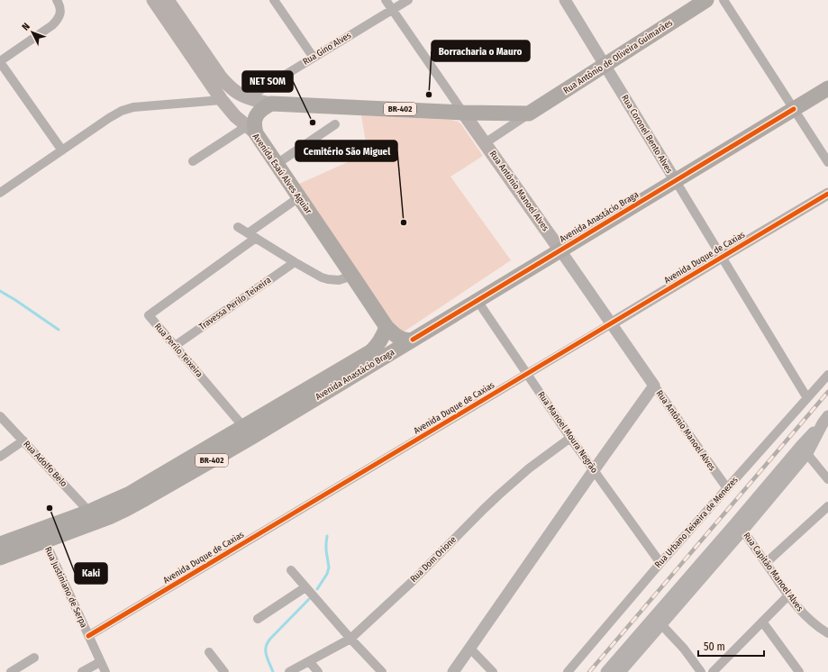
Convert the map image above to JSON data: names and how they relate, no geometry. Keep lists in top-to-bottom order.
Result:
{
  "streets": {
    "main road": [
      "Rua Antônio de Oliveira Guimarães",
      "BR-402",
      "Avenida Esaú Alves Aguiar",
      "Rua Antônio Manoel Alves",
      "Avenida Anastácio Braga"
    ],
    "street": [
      "Rua Gino Alves",
      "Rua Coronel Bento Alves",
      "Avenida Duque de Caxias",
      "Travessa Perilo Teixeira",
      "Rua Perilo Teixeira",
      "Rua Manoel Moura Negrão",
      "Rua Adolfo Belo",
      "Rua Urbano Teixeira de Menezes",
      "Rua Dom Orione",
      "Rua Capitão Manoel Alves",
      "Rua Justiniano de Serpa"
    ]
  },
  "crossings": [
    ["Rua Gino Alves", "Rua Antônio Manoel Alves"],
    ["Rua Antônio de Oliveira Guimarães", "BR-402"],
    ["Rua Antônio de Oliveira Guimarães", "Rua Coronel Bento Alves"],
    ["Rua Antônio de Oliveira Guimarães", "Rua Antônio Manoel Alves"],
    ["BR-402", "Rua Antônio Manoel Alves"],
    ["Rua Coronel Bento Alves", "Avenida Anastácio Braga"],
    ["Rua Coronel Bento Alves", "Avenida Duque de Caxias"],
    ["Rua Coronel Bento Alves", "Rua Urbano Teixeira de Menezes"],
    ["Avenida Esaú Alves Aguiar", "Avenida Anastácio Braga"],
    ["Rua Antônio Manoel Alves", "Avenida Anastácio Braga"],
    ["Rua Antônio Manoel Alves", "Avenida Duque de Caxias"],
    ["Rua Antônio Manoel Alves", "Rua Urbano Teixeira de Menezes"],
    ["Avenida Anastácio Braga", "Rua Perilo Teixeira"],
    ["Avenida Anastácio Braga", "Rua Manoel Moura Negrão"],
    ["Avenida Anastácio Braga", "Rua Adolfo Belo"],
    ["Avenida Anastácio Braga", "Rua Justiniano de Serpa"],
    ["Avenida Duque de Caxias", "Rua Manoel Moura Negrão"],
    ["Avenida Duque de Caxias", "Rua Justiniano de Serpa"],
    ["Travessa Perilo Teixeira", "Rua Perilo Teixeira"],
    ["Rua Manoel Moura Negrão", "Rua Urbano Teixeira de Menezes"],
    ["Rua Manoel Moura Negrão", "Rua Dom Orione"]
  ],
  "places": [
    "Borracharia o Mauro",
    "NET SOM",
    "Cemitério São Miguel",
    "Kaki"
  ],
  "scale_bar": "50 m",
  "north": "top left"
}
